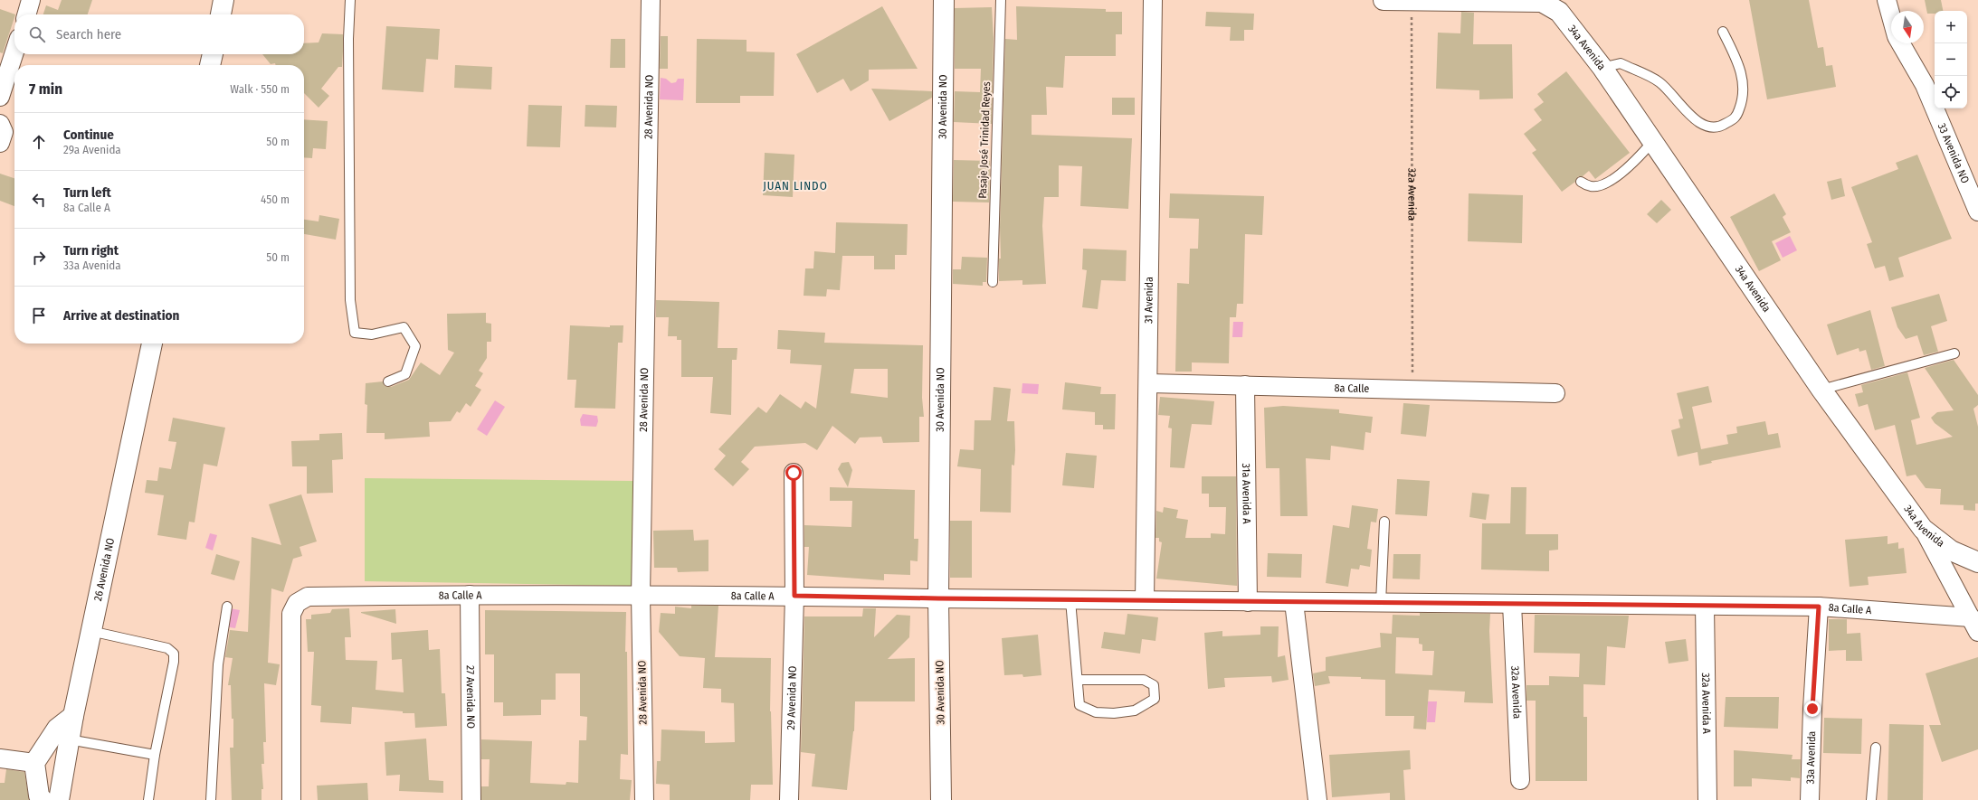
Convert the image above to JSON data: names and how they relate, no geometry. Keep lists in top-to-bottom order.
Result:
{
  "streets": {
    "street": [
      "34a Avenida",
      "28 Avenida NO",
      "30 Avenida NO",
      "33 Avenida NO",
      "32a Avenida",
      "31 Avenida",
      "8a Calle",
      "31a Avenida A",
      "26 Avenida NO",
      "8a Calle A",
      "27 Avenida NO",
      "29 Avenida NO",
      "32a Avenida A",
      "33a Avenida"
    ],
    "lane": ["Pasaje José Trinidad Reyes"]
  },
  "crossings": [
    ["28 Avenida NO", "8a Calle A"],
    ["30 Avenida NO", "8a Calle A"],
    ["32a Avenida", "8a Calle"],
    ["32a Avenida", "8a Calle A"],
    ["31 Avenida", "8a Calle"],
    ["31 Avenida", "8a Calle A"],
    ["8a Calle", "31a Avenida A"],
    ["31a Avenida A", "8a Calle A"],
    ["8a Calle A", "27 Avenida NO"],
    ["8a Calle A", "29 Avenida NO"],
    ["8a Calle A", "32a Avenida A"],
    ["8a Calle A", "33a Avenida"]
  ],
  "districts": ["JUAN LINDO"],
  "north": "bottom",
  "page": {
    "map_buttons": ["+", "−"],
    "search": "Search here",
    "heading": ["7 min", "Walk · 550 m"],
    "list": [
      ["Continue", "29a Avenida", "50 m"],
      ["Turn left", "8a Calle A", "450 m"],
      ["Turn right", "33a Avenida", "50 m"],
      "Arrive at destination"
    ]
  }
}
